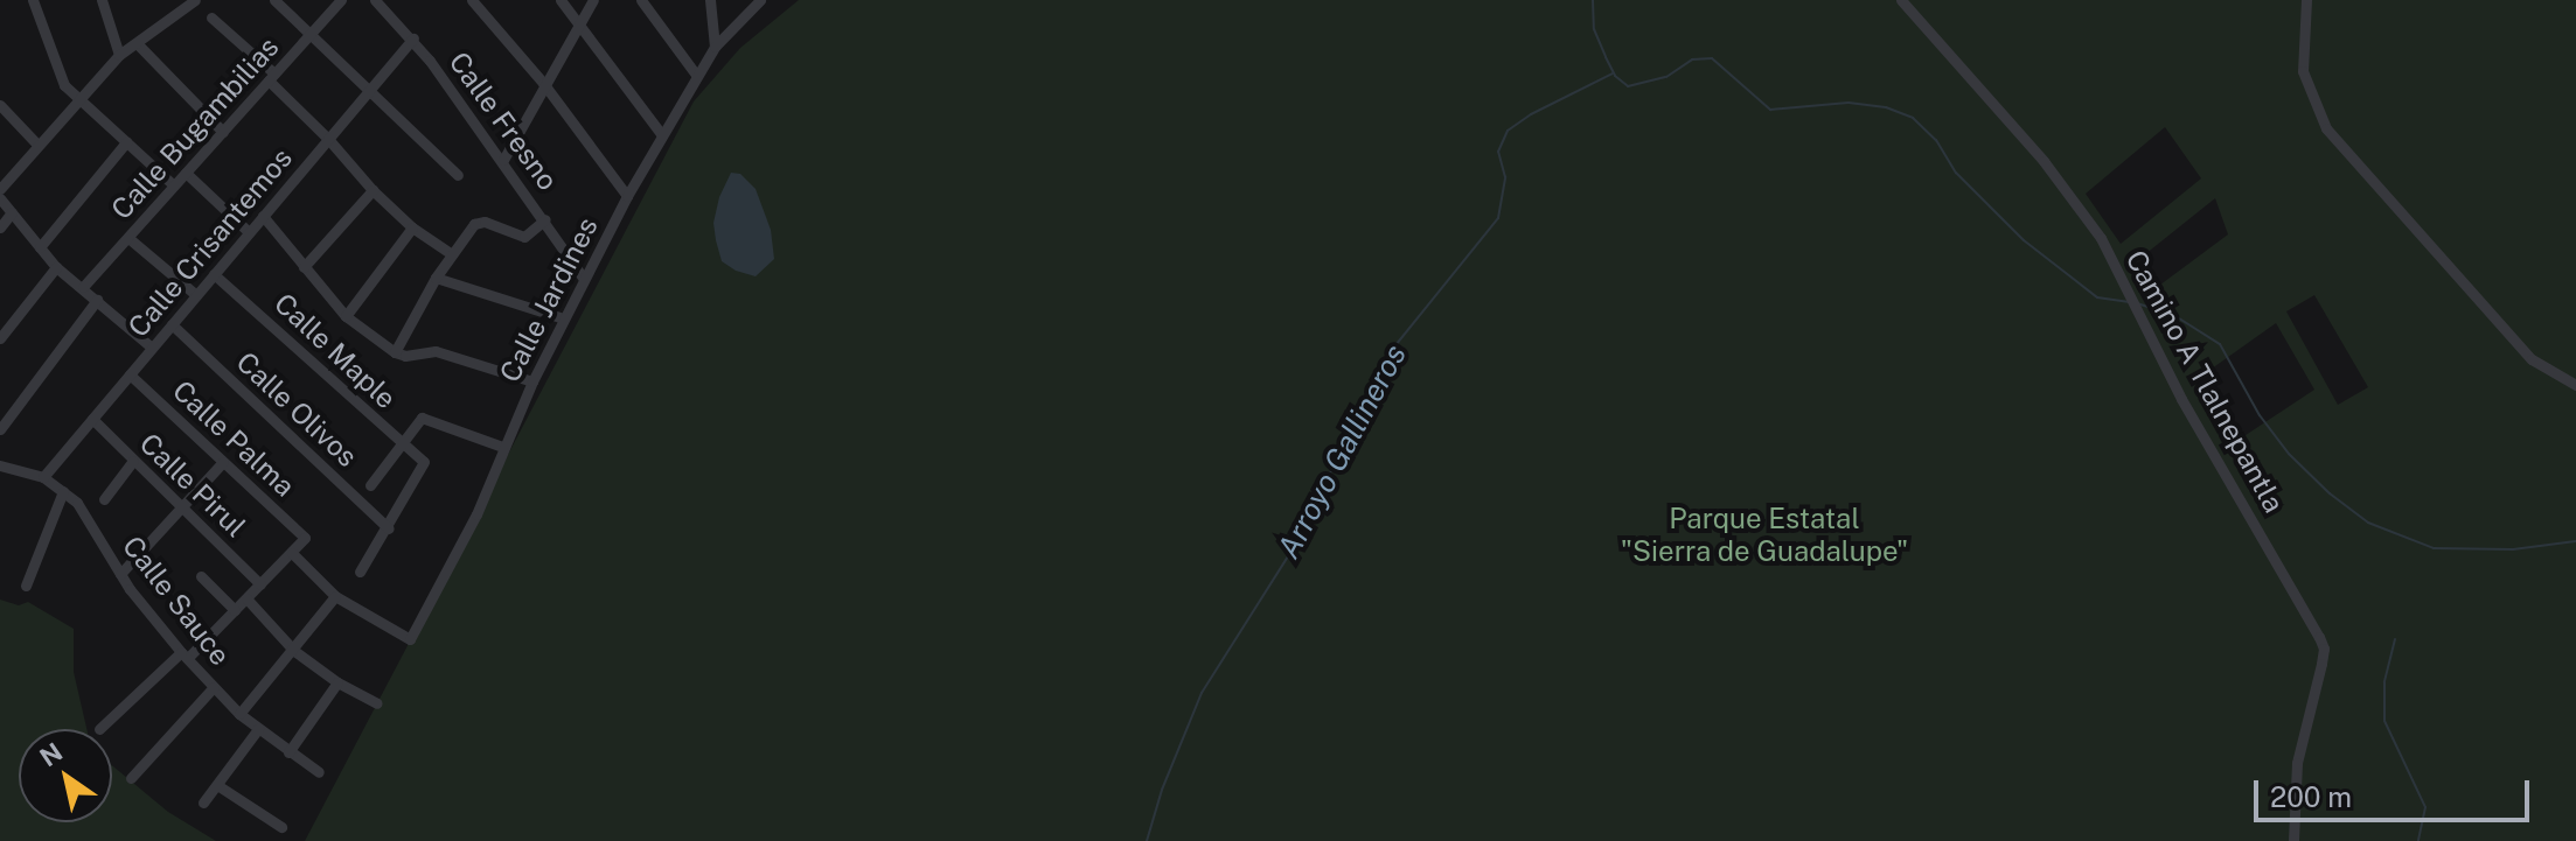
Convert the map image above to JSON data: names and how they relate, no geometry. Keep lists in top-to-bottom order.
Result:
{
  "streets": {
    "street": [
      "Calle Fresno",
      "Calle Bugambilias",
      "Calle Crisantemos",
      "Calle Jardines",
      "Calle Maple",
      "Camino A Tlalnepantla",
      "Calle Olivos",
      "Calle Palma",
      "Calle Pirul",
      "Calle Sauce"
    ]
  },
  "crossings": [
    ["Calle Fresno", "Calle Crisantemos"],
    ["Calle Fresno", "Calle Jardines"],
    ["Calle Crisantemos", "Calle Maple"],
    ["Calle Crisantemos", "Calle Olivos"],
    ["Calle Crisantemos", "Calle Palma"],
    ["Calle Crisantemos", "Calle Pirul"],
    ["Calle Crisantemos", "Calle Sauce"],
    ["Calle Maple", "Calle Olivos"]
  ],
  "water": ["Arroyo Gallineros"],
  "parks": ["Parque Estatal \"Sierra de Guadalupe\""],
  "scale_bar": "200 m",
  "north": "top left"
}
